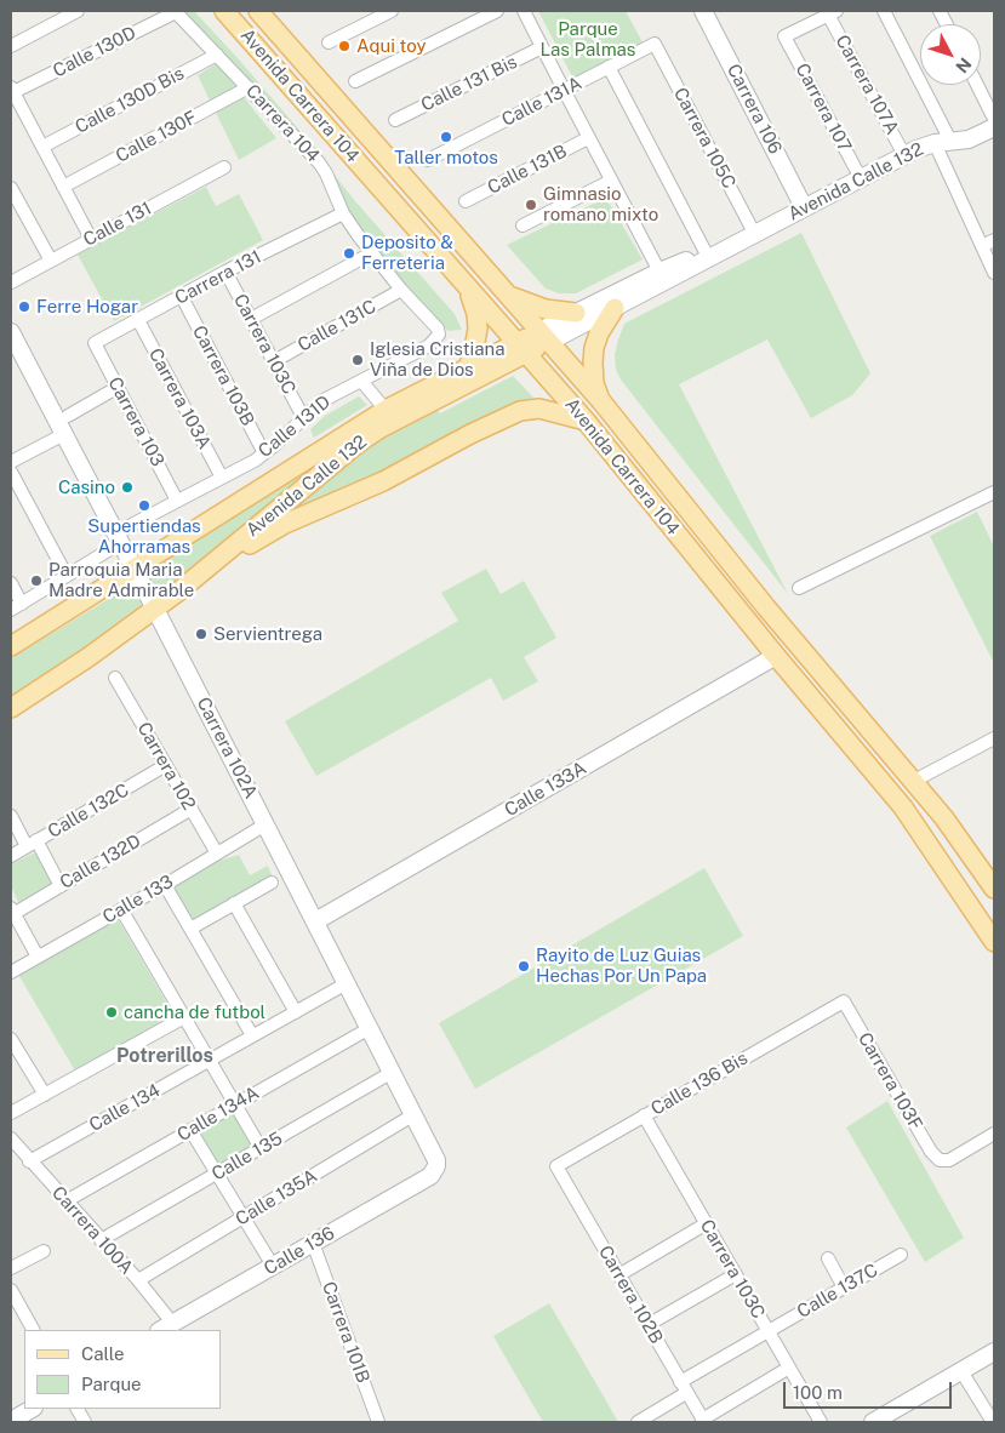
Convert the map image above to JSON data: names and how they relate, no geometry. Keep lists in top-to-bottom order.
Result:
{
  "streets": {
    "main road": ["Avenida Carrera 104", "Avenida Calle 132"],
    "street": [
      "Calle 130D",
      "Calle 131 Bis",
      "Carrera 107A",
      "Calle 130D Bis",
      "Calle 131A",
      "Carrera 107",
      "Carrera 106",
      "Carrera 104",
      "Calle 130F",
      "Carrera 105C",
      "Calle 131B",
      "Calle 131",
      "Carrera 131",
      "Calle 131C",
      "Carrera 103C",
      "Carrera 103B",
      "Carrera 103A",
      "Carrera 103",
      "Calle 131D",
      "Carrera 102A",
      "Carrera 102",
      "Calle 133A",
      "Calle 132C",
      "Calle 132D",
      "Calle 133",
      "Carrera 103F",
      "Calle 136 Bis",
      "Calle 134",
      "Calle 134A",
      "Calle 135",
      "Calle 135A",
      "Carrera 100A",
      "Calle 136",
      "Calle 137C",
      "Carrera 102B",
      "Carrera 101B"
    ]
  },
  "crossings": [
    ["Calle 130D", "Carrera 104"],
    ["Carrera 107A", "Carrera 107"],
    ["Carrera 107A", "Avenida Calle 132"],
    ["Avenida Carrera 104", "Avenida Calle 132"],
    ["Avenida Carrera 104", "Calle 133A"],
    ["Calle 130D Bis", "Carrera 104"],
    ["Calle 131A", "Carrera 105C"],
    ["Carrera 107", "Avenida Calle 132"],
    ["Carrera 106", "Avenida Calle 132"],
    ["Carrera 104", "Calle 130F"],
    ["Carrera 104", "Carrera 131"],
    ["Carrera 104", "Calle 131C"],
    ["Carrera 104", "Calle 131D"],
    ["Carrera 105C", "Avenida Calle 132"],
    ["Avenida Calle 132", "Carrera 102A"],
    ["Carrera 131", "Carrera 103C"],
    ["Carrera 131", "Carrera 103B"],
    ["Carrera 131", "Carrera 103A"],
    ["Carrera 131", "Carrera 103"],
    ["Calle 131C", "Carrera 103C"],
    ["Carrera 103C", "Calle 131D"],
    ["Carrera 103C", "Calle 136 Bis"],
    ["Carrera 103C", "Calle 137C"],
    ["Carrera 103B", "Calle 131D"],
    ["Carrera 103A", "Calle 131D"],
    ["Carrera 103", "Calle 131D"],
    ["Calle 131D", "Carrera 102A"],
    ["Carrera 102A", "Calle 133A"],
    ["Carrera 102A", "Calle 133"],
    ["Carrera 102A", "Calle 134"],
    ["Carrera 102A", "Calle 134A"],
    ["Carrera 102A", "Calle 135"],
    ["Carrera 102A", "Calle 135A"],
    ["Carrera 102A", "Calle 136"],
    ["Carrera 102", "Calle 132C"],
    ["Carrera 102", "Calle 132D"],
    ["Carrera 102", "Calle 133"],
    ["Carrera 103F", "Calle 136 Bis"],
    ["Calle 136 Bis", "Carrera 102B"],
    ["Calle 134", "Carrera 100A"],
    ["Calle 134A", "Carrera 100A"],
    ["Calle 135", "Carrera 100A"],
    ["Calle 135A", "Carrera 100A"],
    ["Carrera 100A", "Calle 136"],
    ["Calle 136", "Carrera 101B"],
    ["Calle 137C", "Carrera 102B"]
  ],
  "districts": ["Potrerillos"],
  "parks": ["Parque Las Palmas"],
  "places": [
    "Aqui toy",
    "Taller motos",
    "Gimnasio romano mixto",
    "Deposito & Ferreteria",
    "Ferre Hogar",
    "Iglesia Cristiana Viña de Dios",
    "Casino",
    "Supertiendas Ahorramas",
    "Parroquia Maria Madre Admirable",
    "Servientrega",
    "Rayito de Luz Guias Hechas Por Un Papa",
    "cancha de futbol"
  ],
  "legend": ["Calle", "Parque"],
  "scale_bar": "100 m",
  "north": "bottom right"
}
